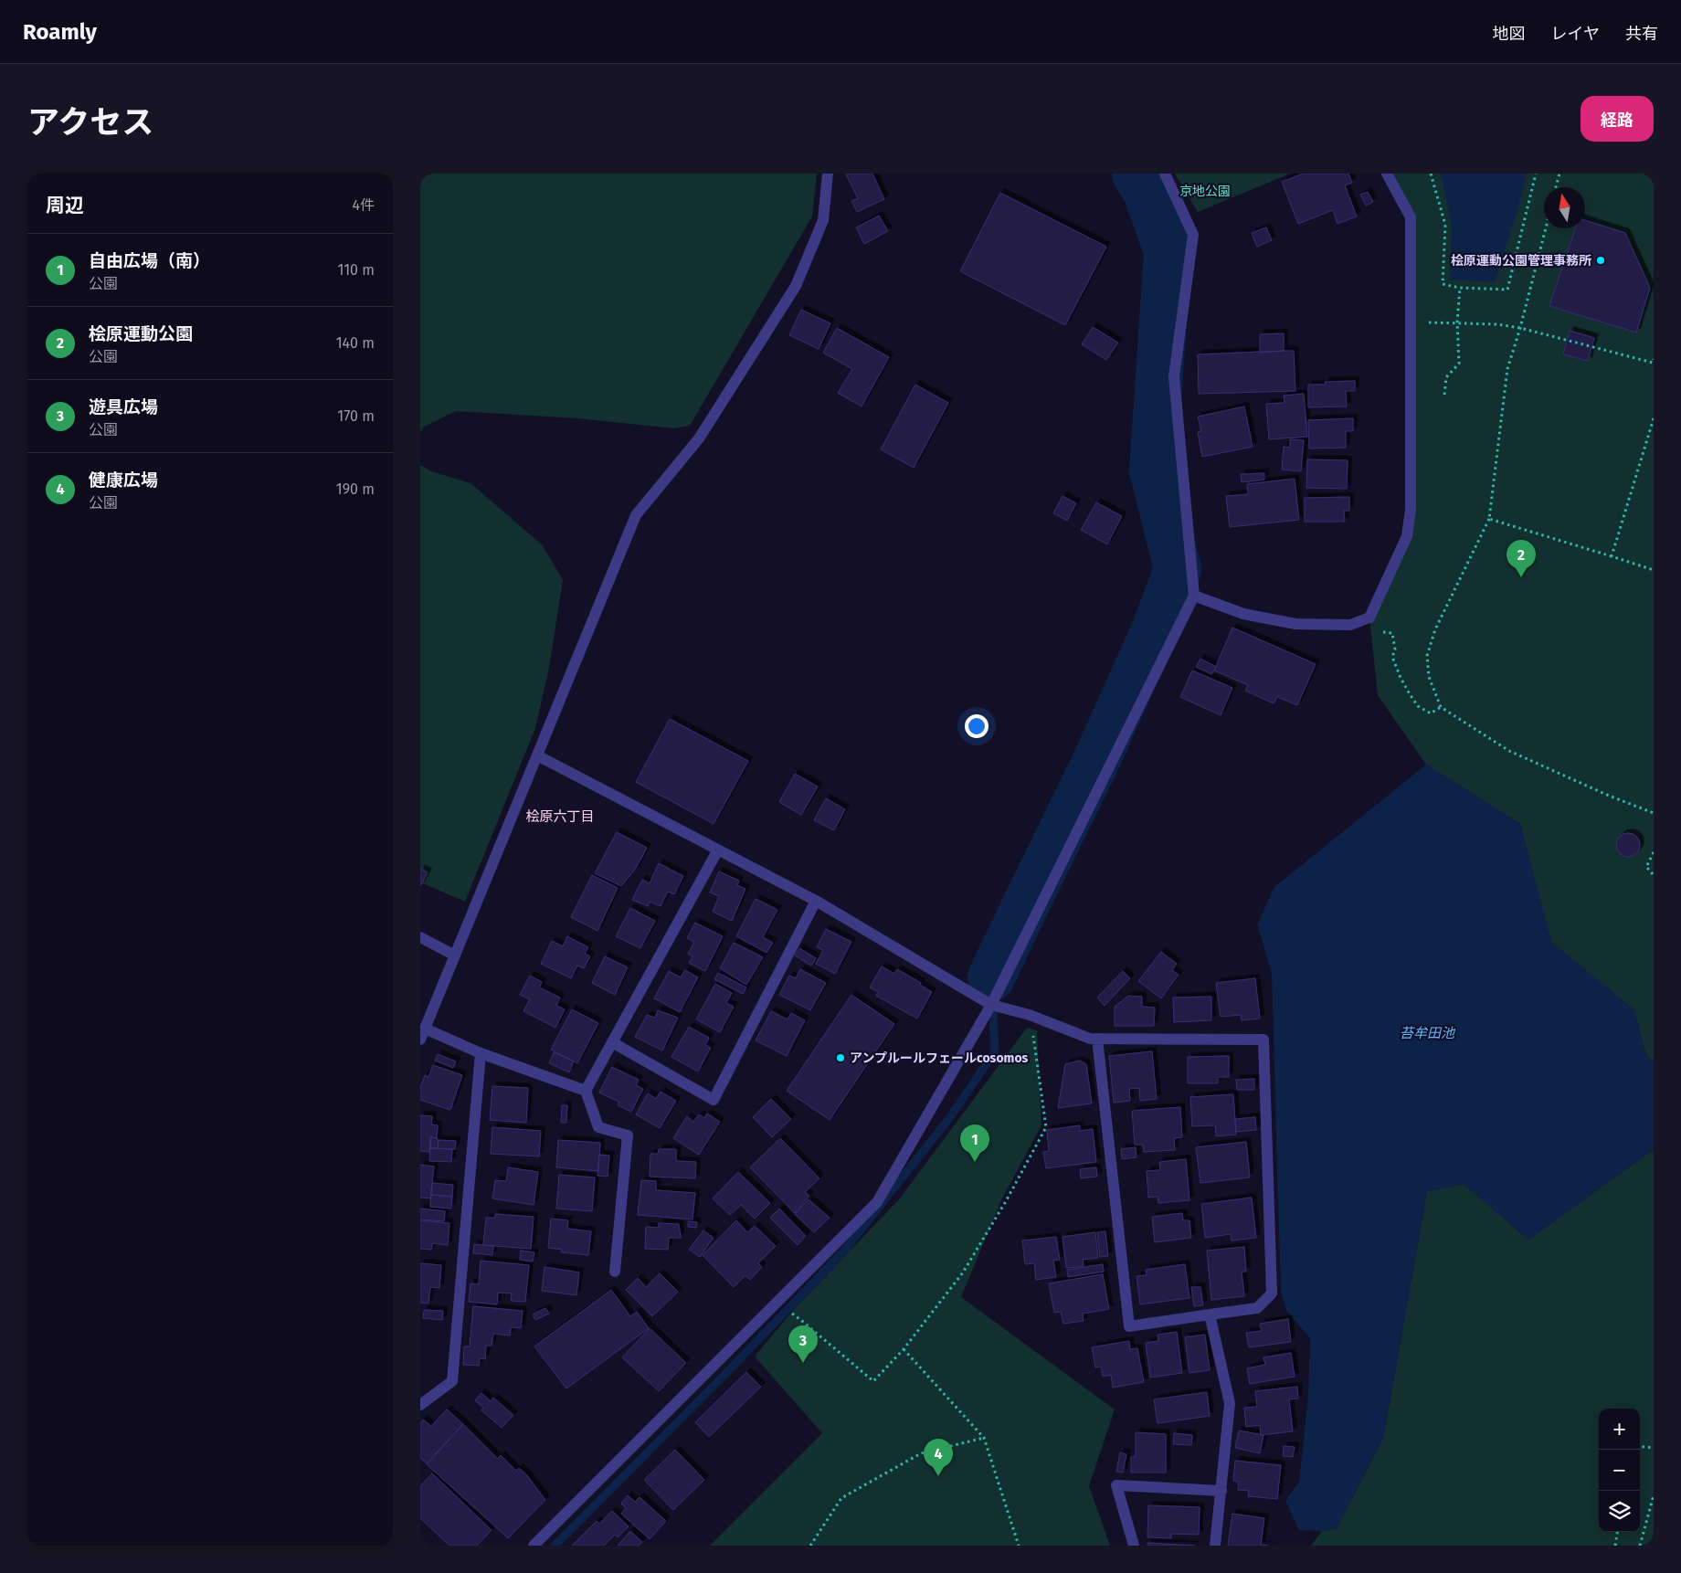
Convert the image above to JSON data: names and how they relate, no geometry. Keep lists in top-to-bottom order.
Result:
{
  "districts": ["桧原六丁目"],
  "water": ["苔牟田池"],
  "parks": ["京地公園"],
  "places": ["桧原運動公園管理事務所", "アンプルールフェールcosomos"],
  "north": "top",
  "page": {
    "header": "Roamly",
    "nav": ["地図", "レイヤ", "共有"],
    "title": "アクセス",
    "buttons": "経路",
    "heading": ["周辺", "4件"],
    "list": [
      {
        "mark": "1",
        "name": "自由広場（南）",
        "note": "公園",
        "value": "110 m"
      },
      {
        "mark": "2",
        "name": "桧原運動公園",
        "note": "公園",
        "value": "140 m"
      },
      {
        "mark": "3",
        "name": "遊具広場",
        "note": "公園",
        "value": "170 m"
      },
      {
        "mark": "4",
        "name": "健康広場",
        "note": "公園",
        "value": "190 m"
      }
    ],
    "pins": [
      "2",
      "1",
      "3",
      "4"
    ],
    "map_buttons": ["+", "−"]
  }
}
